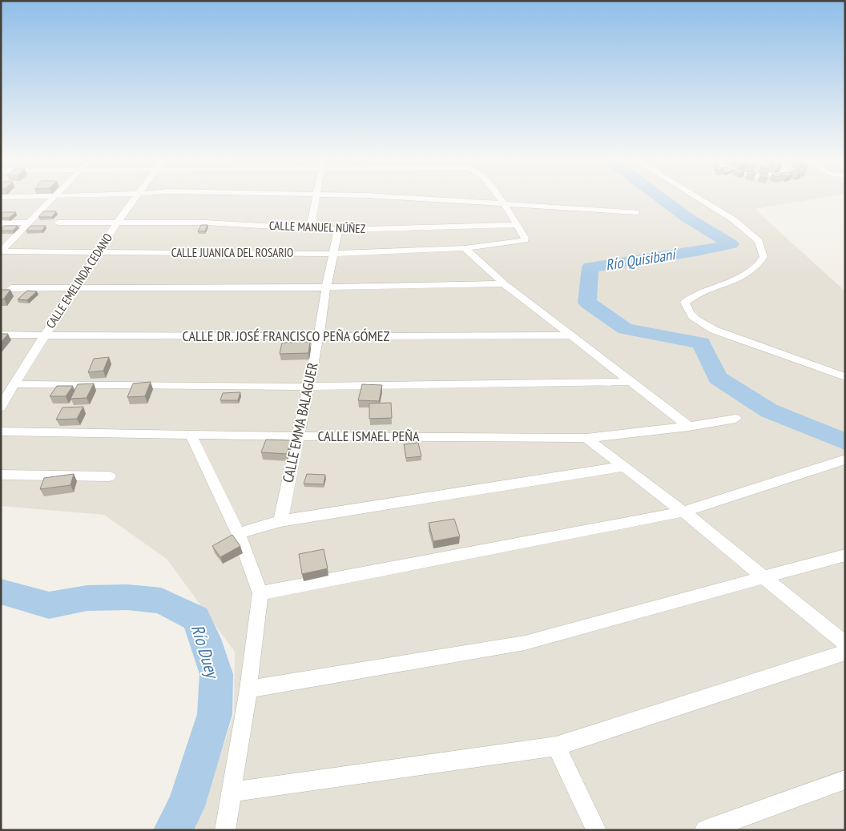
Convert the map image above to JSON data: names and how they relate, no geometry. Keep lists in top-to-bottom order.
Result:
{
  "streets": {
    "street": [
      "CALLE MANUEL NÚÑEZ",
      "CALLE JUANICA DEL ROSARIO",
      "CALLE EMELINDA CEDANO",
      "CALLE DR. JOSÉ FRANCISCO PEÑA GÓMEZ",
      "CALLE EMMA BALAGUER",
      "CALLE ISMAEL PEÑA"
    ]
  },
  "crossings": [
    ["CALLE MANUEL NÚÑEZ", "CALLE JUANICA DEL ROSARIO"],
    ["CALLE MANUEL NÚÑEZ", "CALLE EMELINDA CEDANO"],
    ["CALLE MANUEL NÚÑEZ", "CALLE EMMA BALAGUER"],
    ["CALLE JUANICA DEL ROSARIO", "CALLE EMELINDA CEDANO"],
    ["CALLE JUANICA DEL ROSARIO", "CALLE EMMA BALAGUER"],
    ["CALLE EMELINDA CEDANO", "CALLE DR. JOSÉ FRANCISCO PEÑA GÓMEZ"],
    ["CALLE DR. JOSÉ FRANCISCO PEÑA GÓMEZ", "CALLE EMMA BALAGUER"],
    ["CALLE EMMA BALAGUER", "CALLE ISMAEL PEÑA"]
  ],
  "water": ["Río Quisibaní", "Río Duey"]
}
